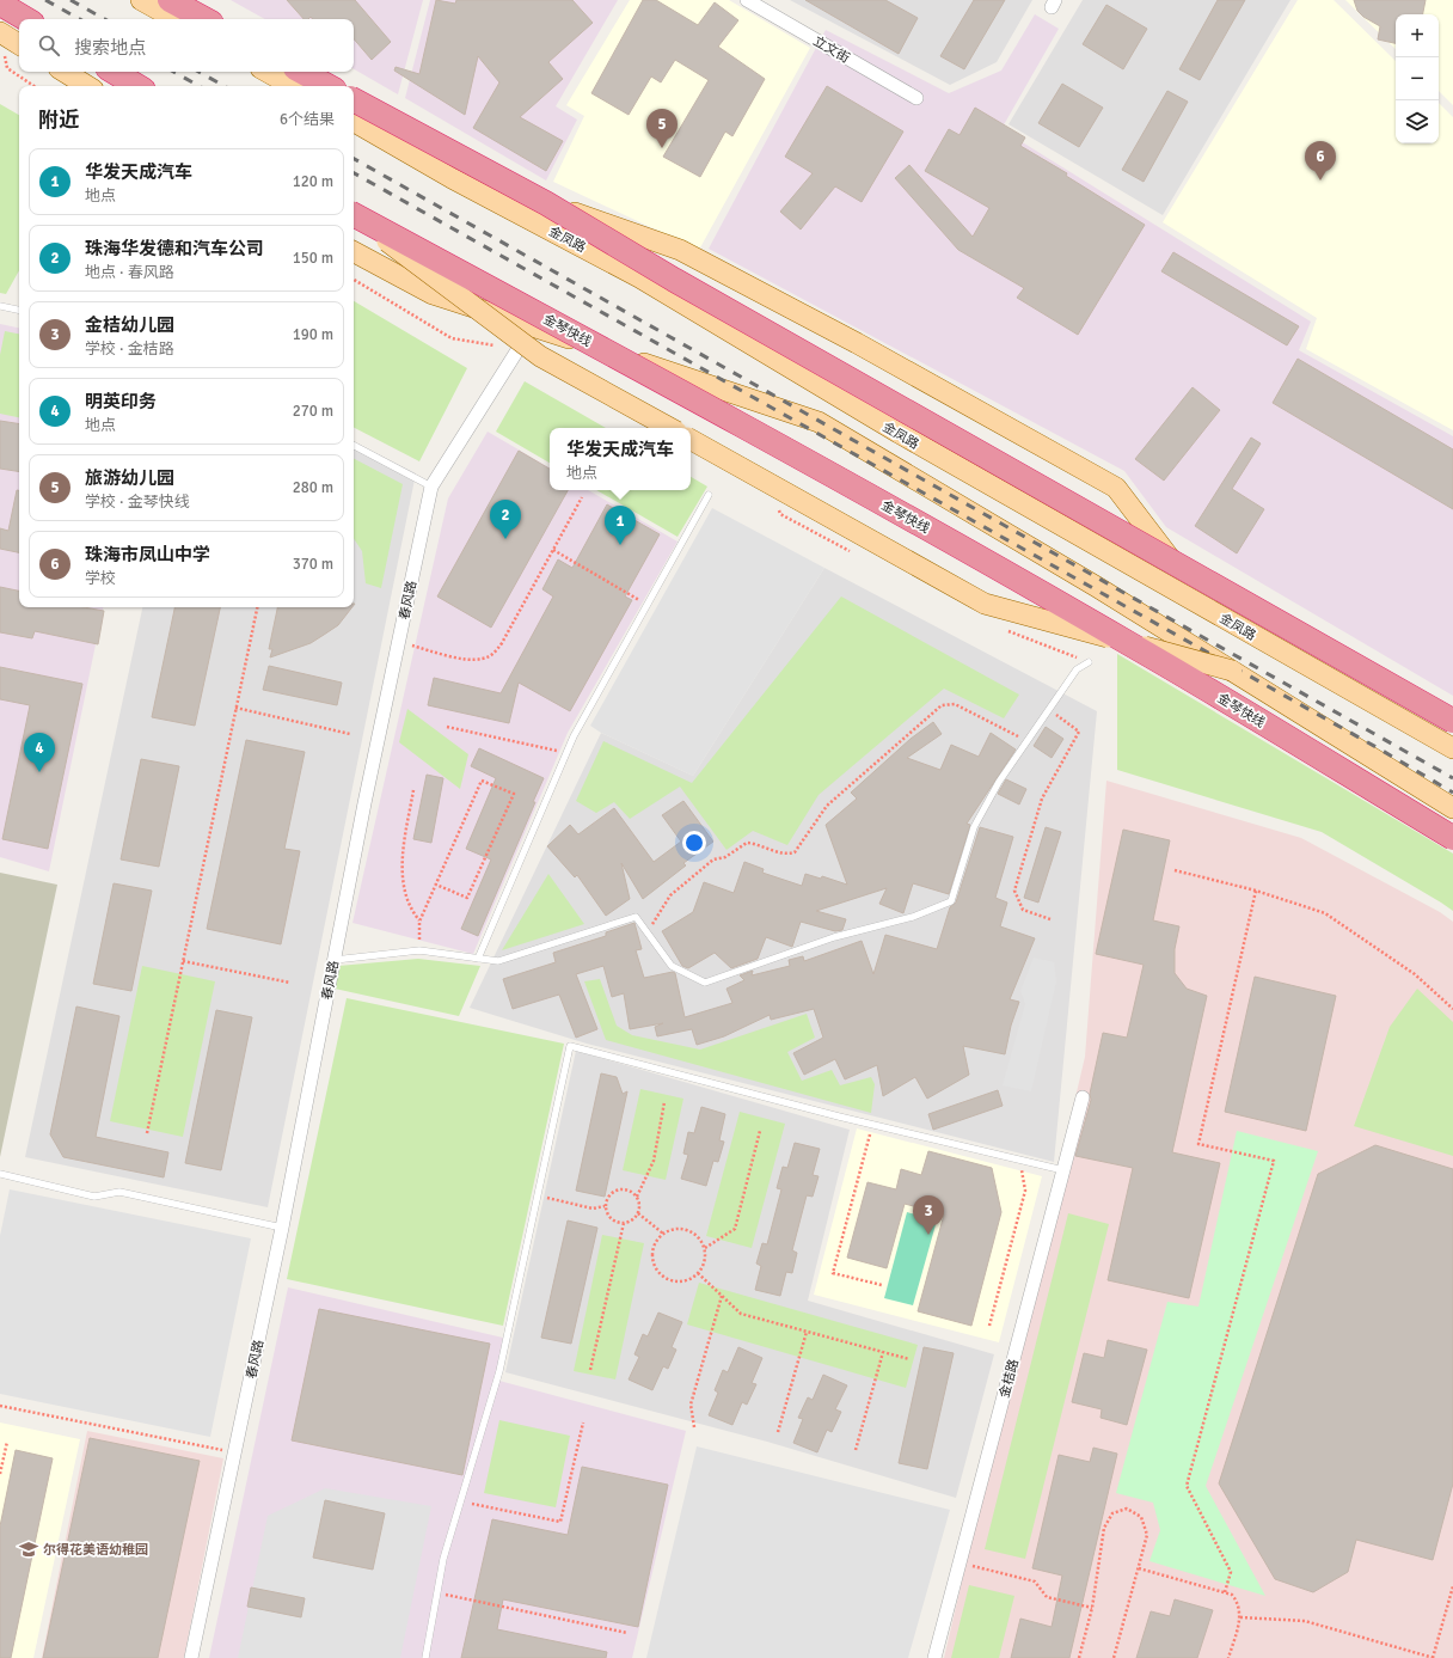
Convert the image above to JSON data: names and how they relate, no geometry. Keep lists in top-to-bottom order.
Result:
{
  "streets": {
    "highway": ["金琴快线"],
    "main road": ["金凤路"],
    "street": ["立文街", "春风路", "金桔路"]
  },
  "places": {
    "school or university": ["尔得花美语幼稚园"]
  },
  "page": {
    "map_buttons": ["+", "−"],
    "search": "搜索地点",
    "heading": ["附近", "6个结果"],
    "pins": [
      "5",
      "6",
      "2",
      "1",
      "4",
      "3"
    ],
    "list": [
      {
        "mark": "1",
        "name": "华发天成汽车",
        "note": "地点",
        "value": "120 m"
      },
      {
        "mark": "2",
        "name": "珠海华发德和汽车公司",
        "note": "地点 · 春风路",
        "value": "150 m"
      },
      {
        "mark": "3",
        "name": "金桔幼儿园",
        "note": "学校 · 金桔路",
        "value": "190 m"
      },
      {
        "mark": "4",
        "name": "明英印务",
        "note": "地点",
        "value": "270 m"
      },
      {
        "mark": "5",
        "name": "旅游幼儿园",
        "note": "学校 · 金琴快线",
        "value": "280 m"
      },
      {
        "mark": "6",
        "name": "珠海市凤山中学",
        "note": "学校",
        "value": "370 m"
      }
    ],
    "popup": ["华发天成汽车", "地点"]
  }
}
